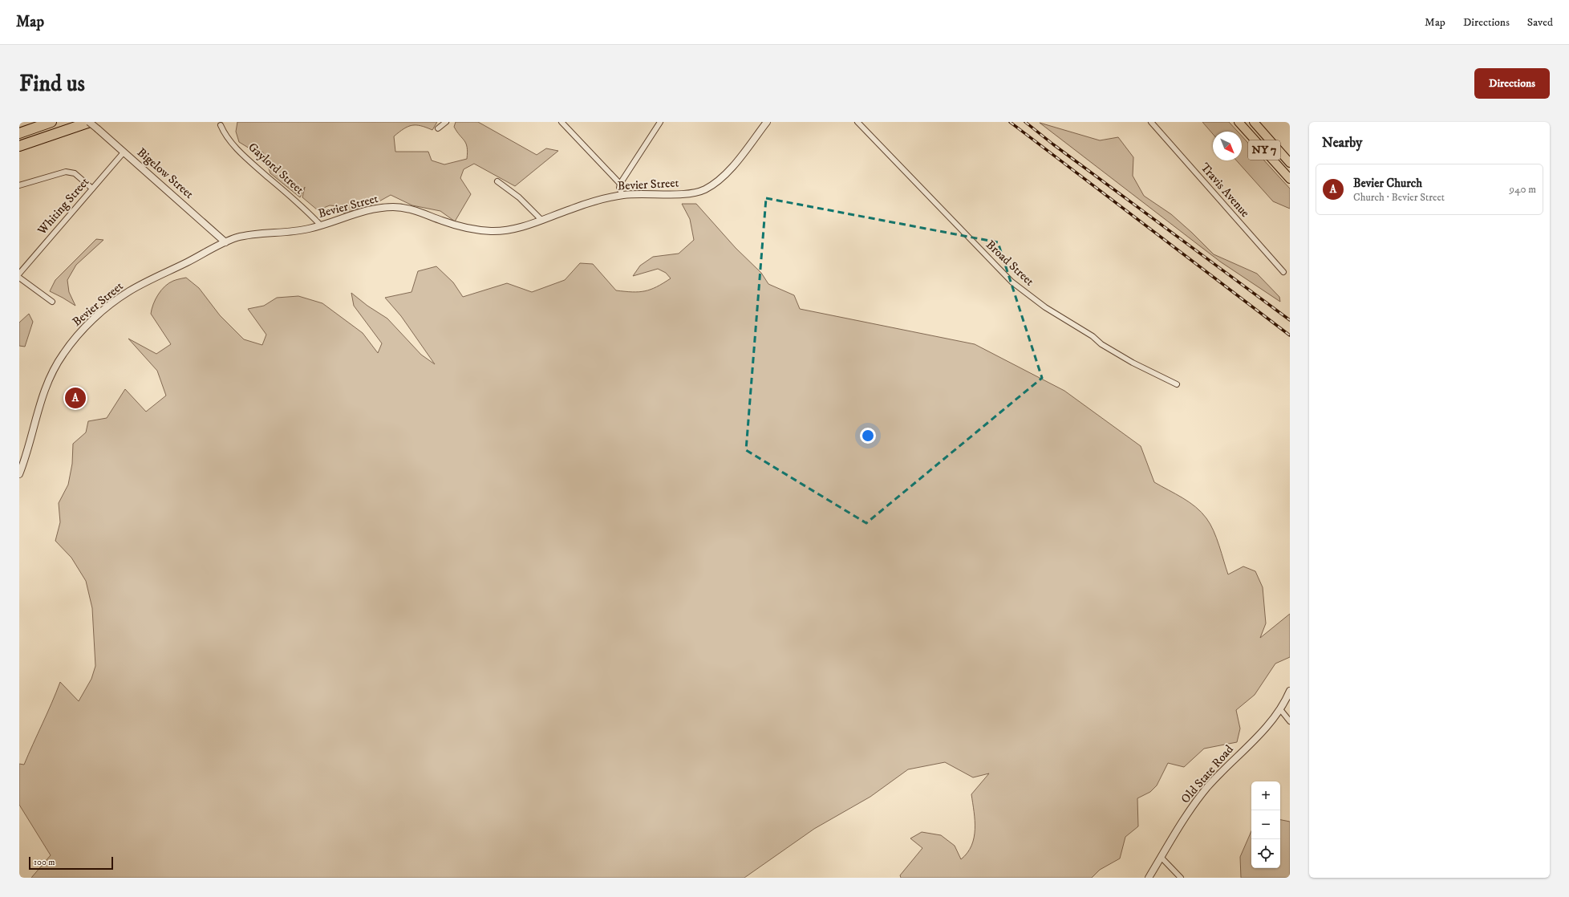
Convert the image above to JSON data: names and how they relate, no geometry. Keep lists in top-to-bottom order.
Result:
{
  "streets": {
    "main road": ["NY 7"],
    "street": [
      "Gaylord Street",
      "Bigelow Street",
      "Bevier Street",
      "Travis Avenue",
      "Whiting Street",
      "Broad Street",
      "Old State Road"
    ]
  },
  "crossings": [
    ["Gaylord Street", "Bevier Street"],
    ["Bigelow Street", "Bevier Street"],
    ["Bigelow Street", "Whiting Street"]
  ],
  "scale_bar": "100 m",
  "north": "bottom right",
  "page": {
    "header": "Map",
    "nav": ["Map", "Directions", "Saved"],
    "buttons": "Directions",
    "title": "Find us",
    "heading": "Nearby",
    "list": [
      {
        "mark": "A",
        "name": "Bevier Church",
        "note": "Church · Bevier Street",
        "value": "940 m"
      }
    ],
    "pins": "A",
    "map_buttons": ["+", "−"],
    "scale": "100 m"
  }
}
